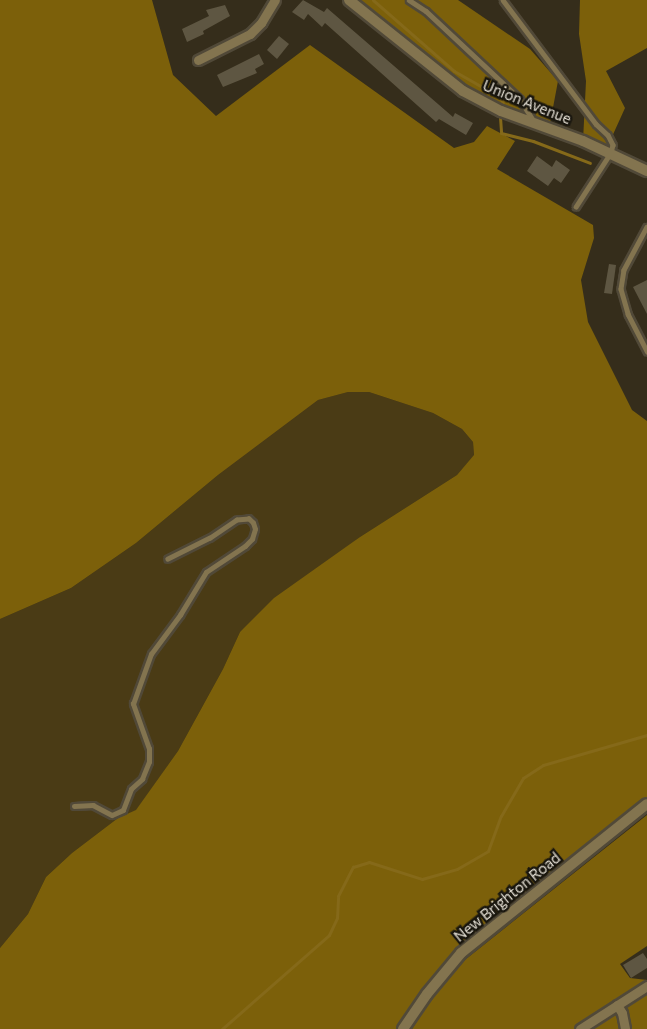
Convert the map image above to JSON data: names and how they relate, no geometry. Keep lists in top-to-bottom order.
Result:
{
  "streets": {
    "street": ["Union Avenue", "New Brighton Road"]
  }
}
